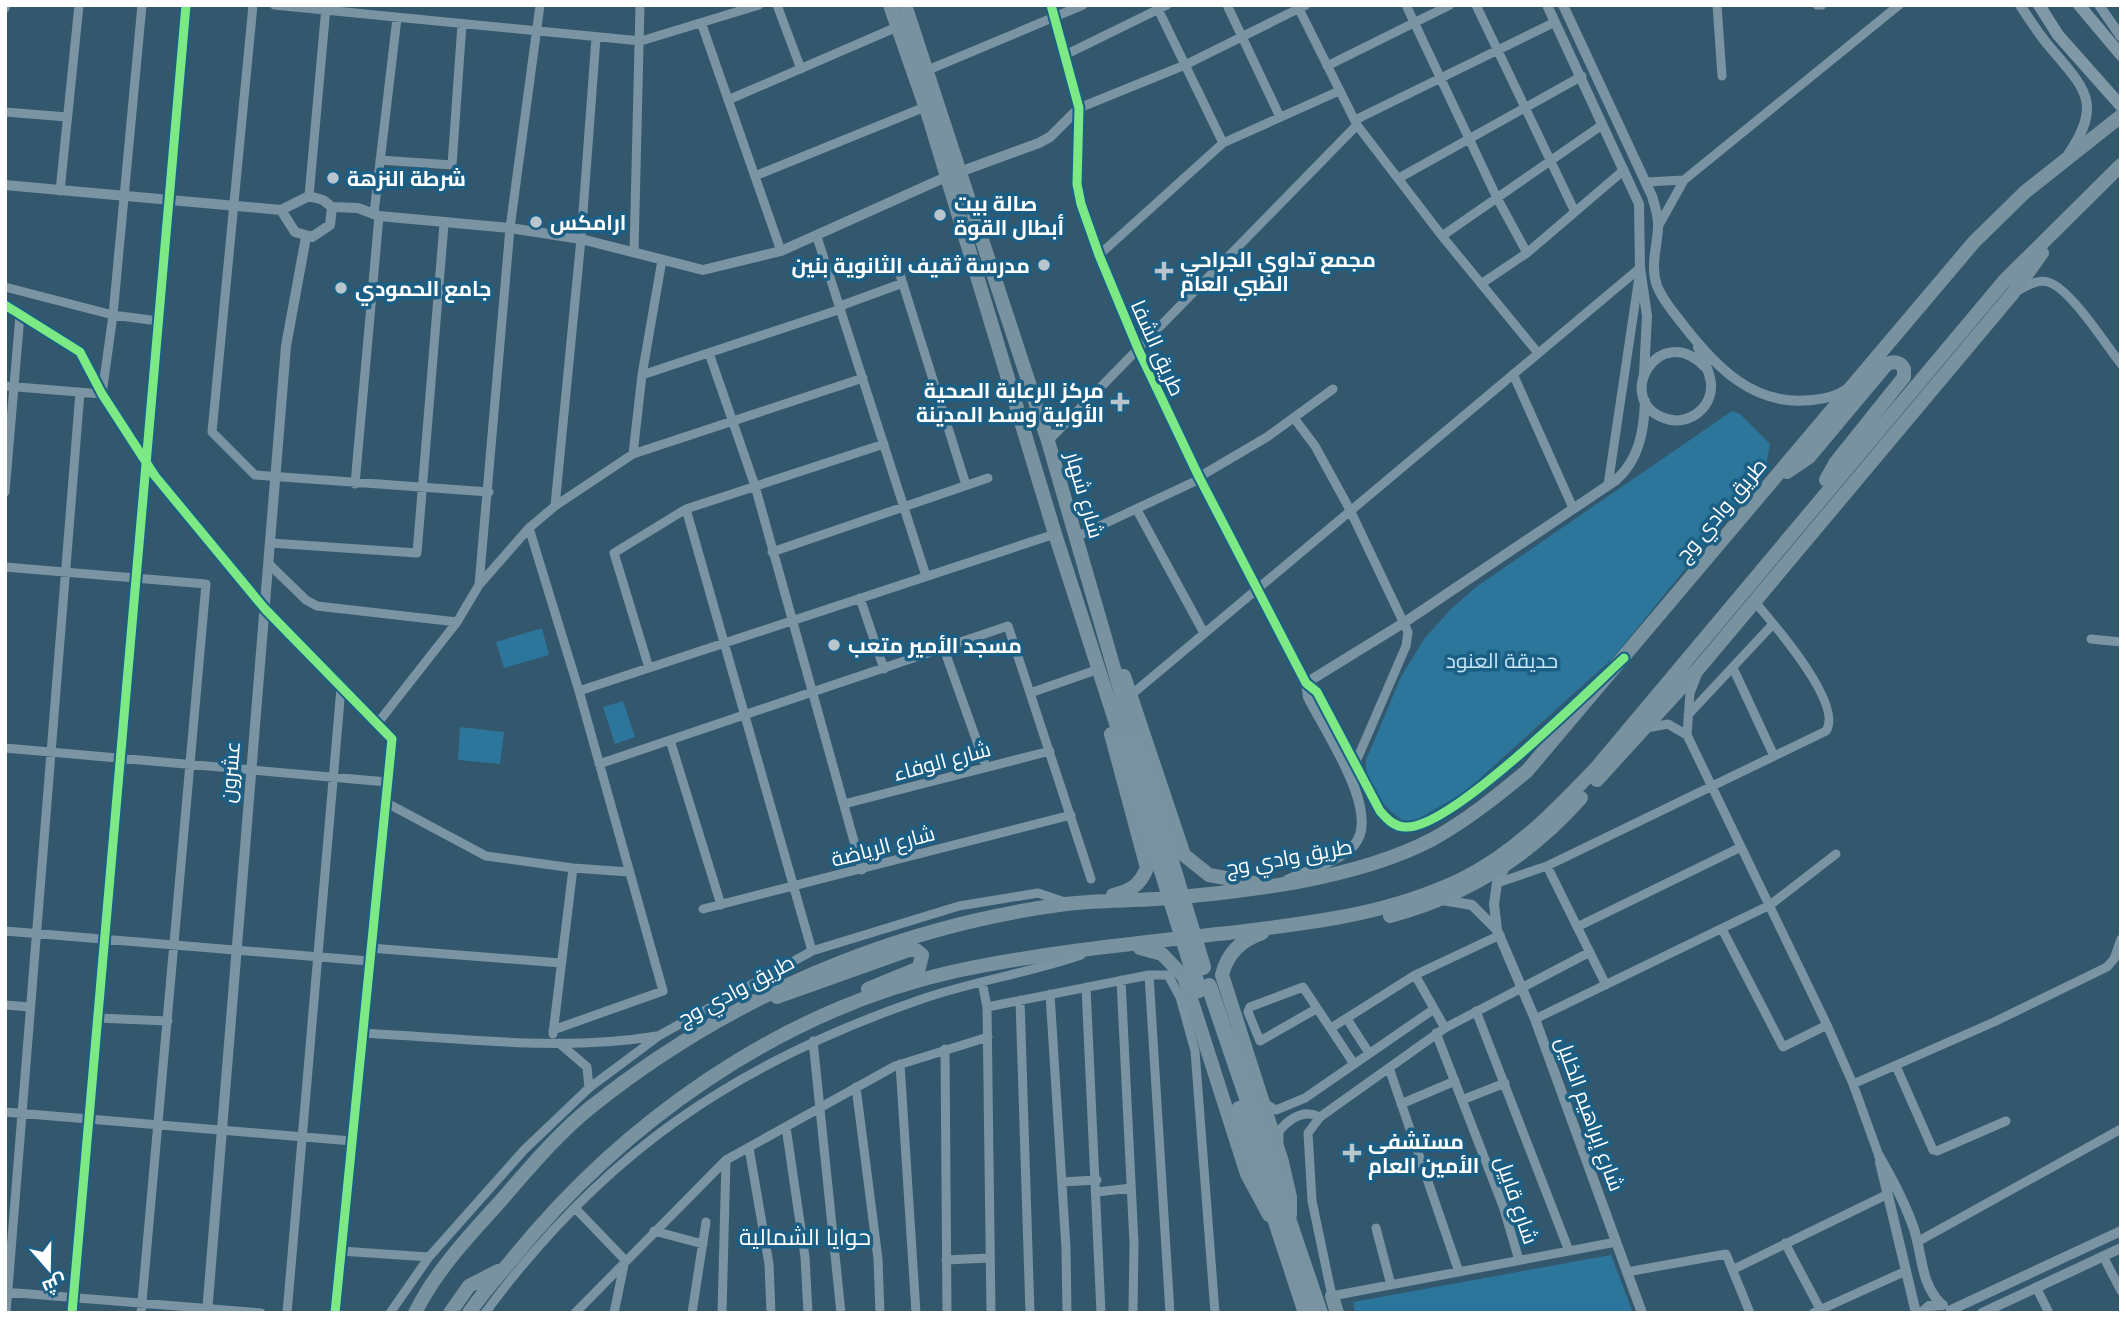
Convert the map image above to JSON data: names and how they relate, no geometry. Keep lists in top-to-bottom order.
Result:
{
  "streets": {
    "main road": ["شارع شهار", "طريق وادي وج"],
    "street": [
      "طريق الشفا",
      "شارع الوفاء",
      "عشرون",
      "شارع الرياضة",
      "شارع إبراهيم الخليل",
      "شارع قابيل"
    ]
  },
  "districts": ["حوايا الشمالية"],
  "parks": ["حديقة العنود"],
  "places": {
    "other": [
      "شرطة النزهة",
      "صالة بيت أبطال القوة",
      "ارامكس",
      "مدرسة ثقيف الثانوية بنين",
      "جامع الحمودي",
      "مسجد الأمير متعب"
    ],
    "health": ["مجمع تداوي الجراحي الطبي العام", "مركز الرعاية الصحية الأولية وسط المدينة", "مستشفى الأمين العام"]
  },
  "north": "bottom"
}
